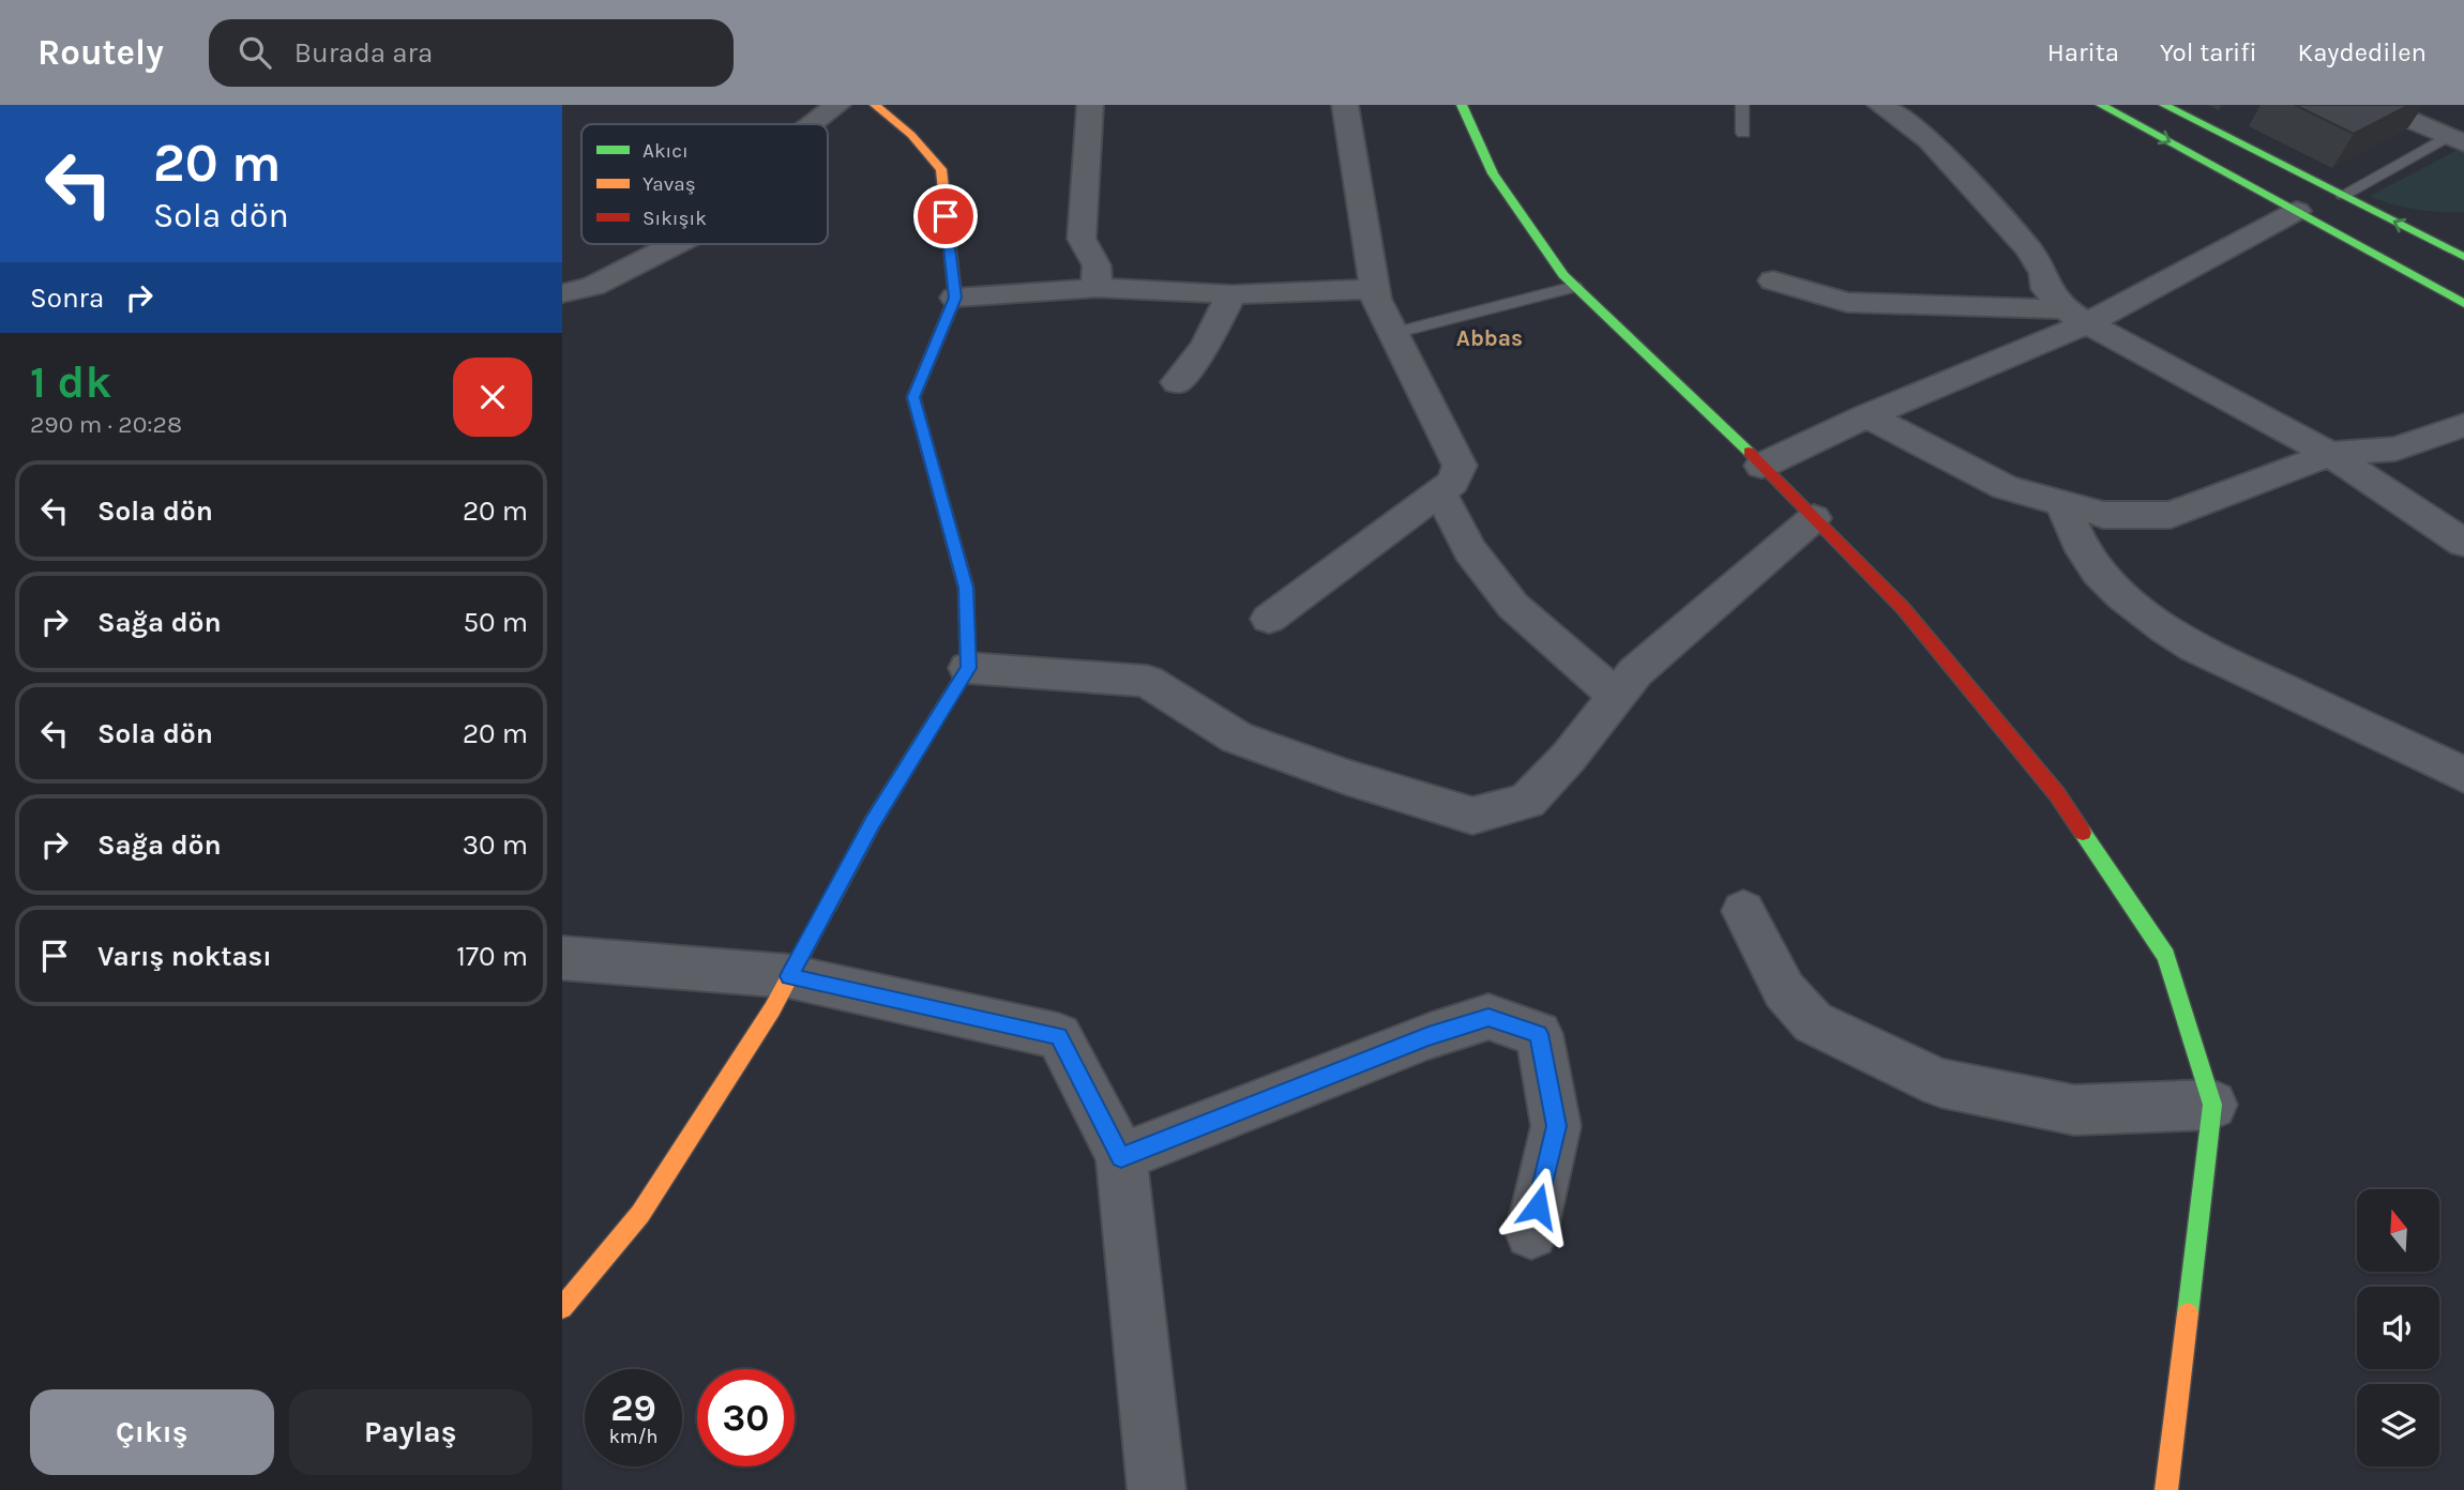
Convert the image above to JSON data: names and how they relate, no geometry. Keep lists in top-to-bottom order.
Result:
{
  "districts": ["Abbas"],
  "legend": ["Akıcı", "Yavaş", "Sıkışık"],
  "north": "top",
  "page": {
    "header": "Routely",
    "search": "Burada ara",
    "nav": ["Harita", "Yol tarifi", "Kaydedilen"],
    "turn": ["20 m", "Sola dön"],
    "then": "Sonra",
    "heading": ["1 dk", "290 m · 20:28"],
    "list": [
      {
        "name": "Sola dön",
        "value": "20 m"
      },
      {
        "name": "Sağa dön",
        "value": "50 m"
      },
      {
        "name": "Sola dön",
        "value": "20 m"
      },
      {
        "name": "Sağa dön",
        "value": "30 m"
      },
      {
        "name": "Varış noktası",
        "value": "170 m"
      }
    ],
    "speed": "29 km/h",
    "limit": "30",
    "buttons": ["Çıkış", "Paylaş"]
  }
}
